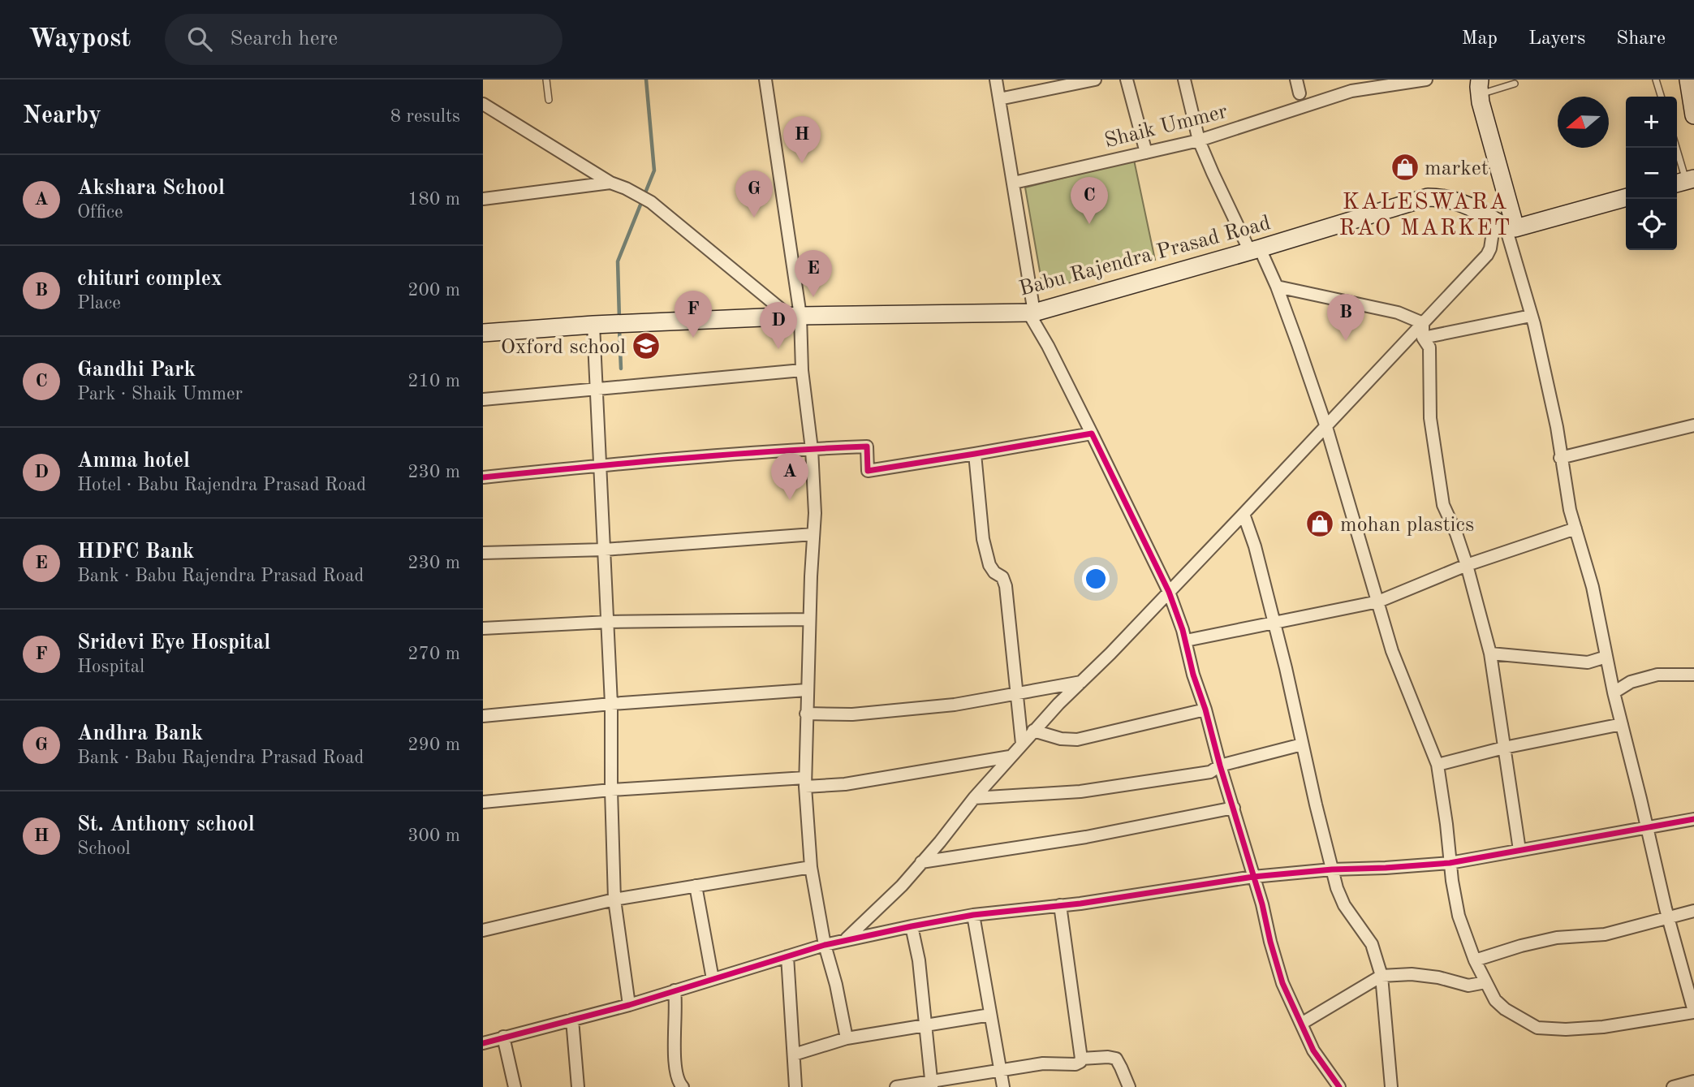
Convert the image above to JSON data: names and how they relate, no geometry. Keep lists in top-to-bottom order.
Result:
{
  "streets": {
    "street": ["Shaik Ummer", "Babu Rajendra Prasad Road"]
  },
  "districts": ["KALESWARA RAO MARKET"],
  "places": {
    "shop": ["market", "mohan plastics"],
    "school or university": ["Oxford school"]
  },
  "north": "left",
  "page": {
    "header": "Waypost",
    "search": "Search here",
    "nav": ["Map", "Layers", "Share"],
    "heading": ["Nearby", "8 results"],
    "map_buttons": ["+", "−"],
    "pins": [
      "H",
      "G",
      "C",
      "E",
      "F",
      "B",
      "D",
      "A"
    ],
    "list": [
      {
        "mark": "A",
        "name": "Akshara School",
        "note": "Office",
        "value": "180 m"
      },
      {
        "mark": "B",
        "name": "chituri complex",
        "note": "Place",
        "value": "200 m"
      },
      {
        "mark": "C",
        "name": "Gandhi Park",
        "note": "Park · Shaik Ummer",
        "value": "210 m"
      },
      {
        "mark": "D",
        "name": "Amma hotel",
        "note": "Hotel · Babu Rajendra Prasad Road",
        "value": "230 m"
      },
      {
        "mark": "E",
        "name": "HDFC Bank",
        "note": "Bank · Babu Rajendra Prasad Road",
        "value": "230 m"
      },
      {
        "mark": "F",
        "name": "Sridevi Eye Hospital",
        "note": "Hospital",
        "value": "270 m"
      },
      {
        "mark": "G",
        "name": "Andhra Bank",
        "note": "Bank · Babu Rajendra Prasad Road",
        "value": "290 m"
      },
      {
        "mark": "H",
        "name": "St. Anthony school",
        "note": "School",
        "value": "300 m"
      }
    ]
  }
}
